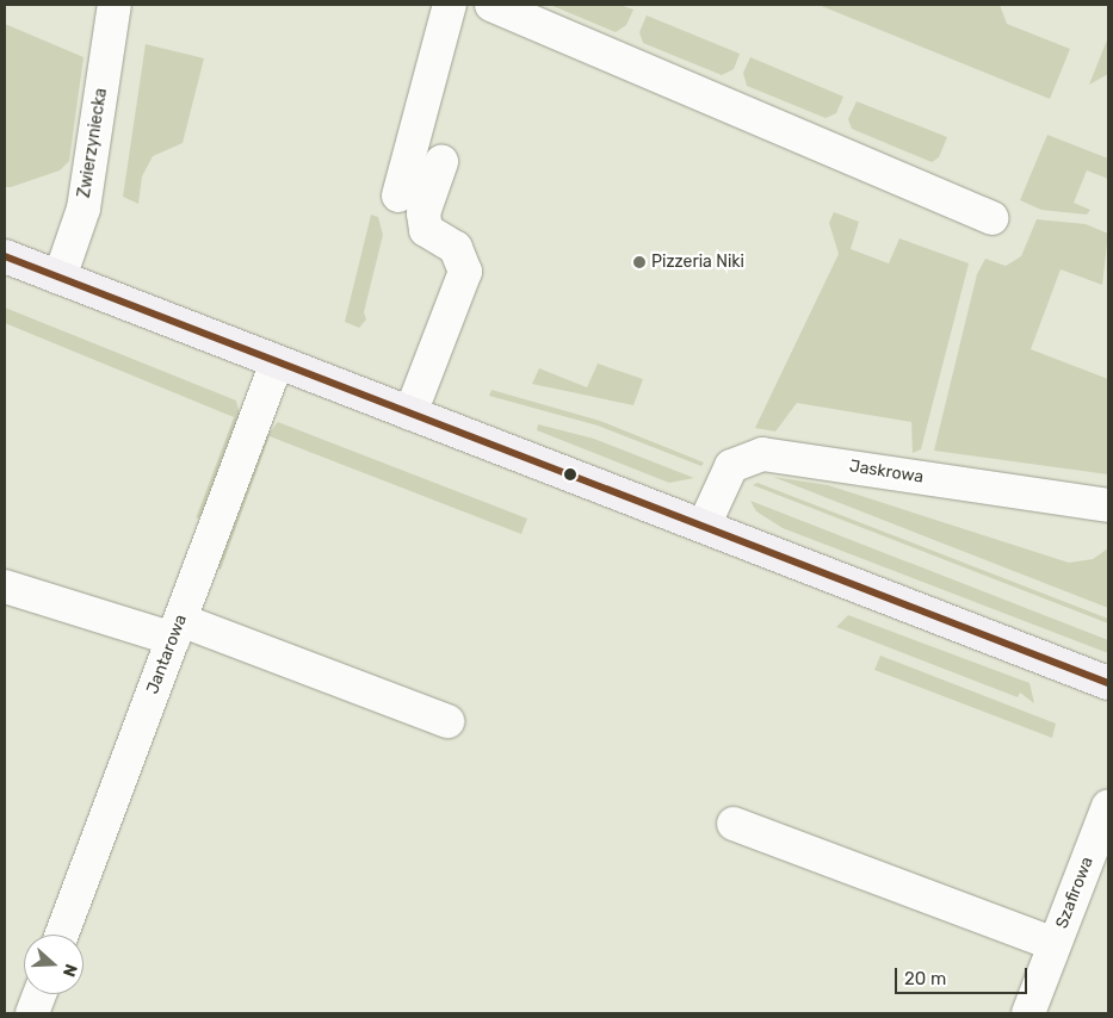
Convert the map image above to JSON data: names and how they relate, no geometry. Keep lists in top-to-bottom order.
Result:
{
  "streets": {
    "street": [
      "Zwierzyniecka",
      "Jaskrowa",
      "Jantarowa",
      "Szafirowa"
    ]
  },
  "places": ["Pizzeria Niki"],
  "scale_bar": "20 m",
  "north": "right"
}
